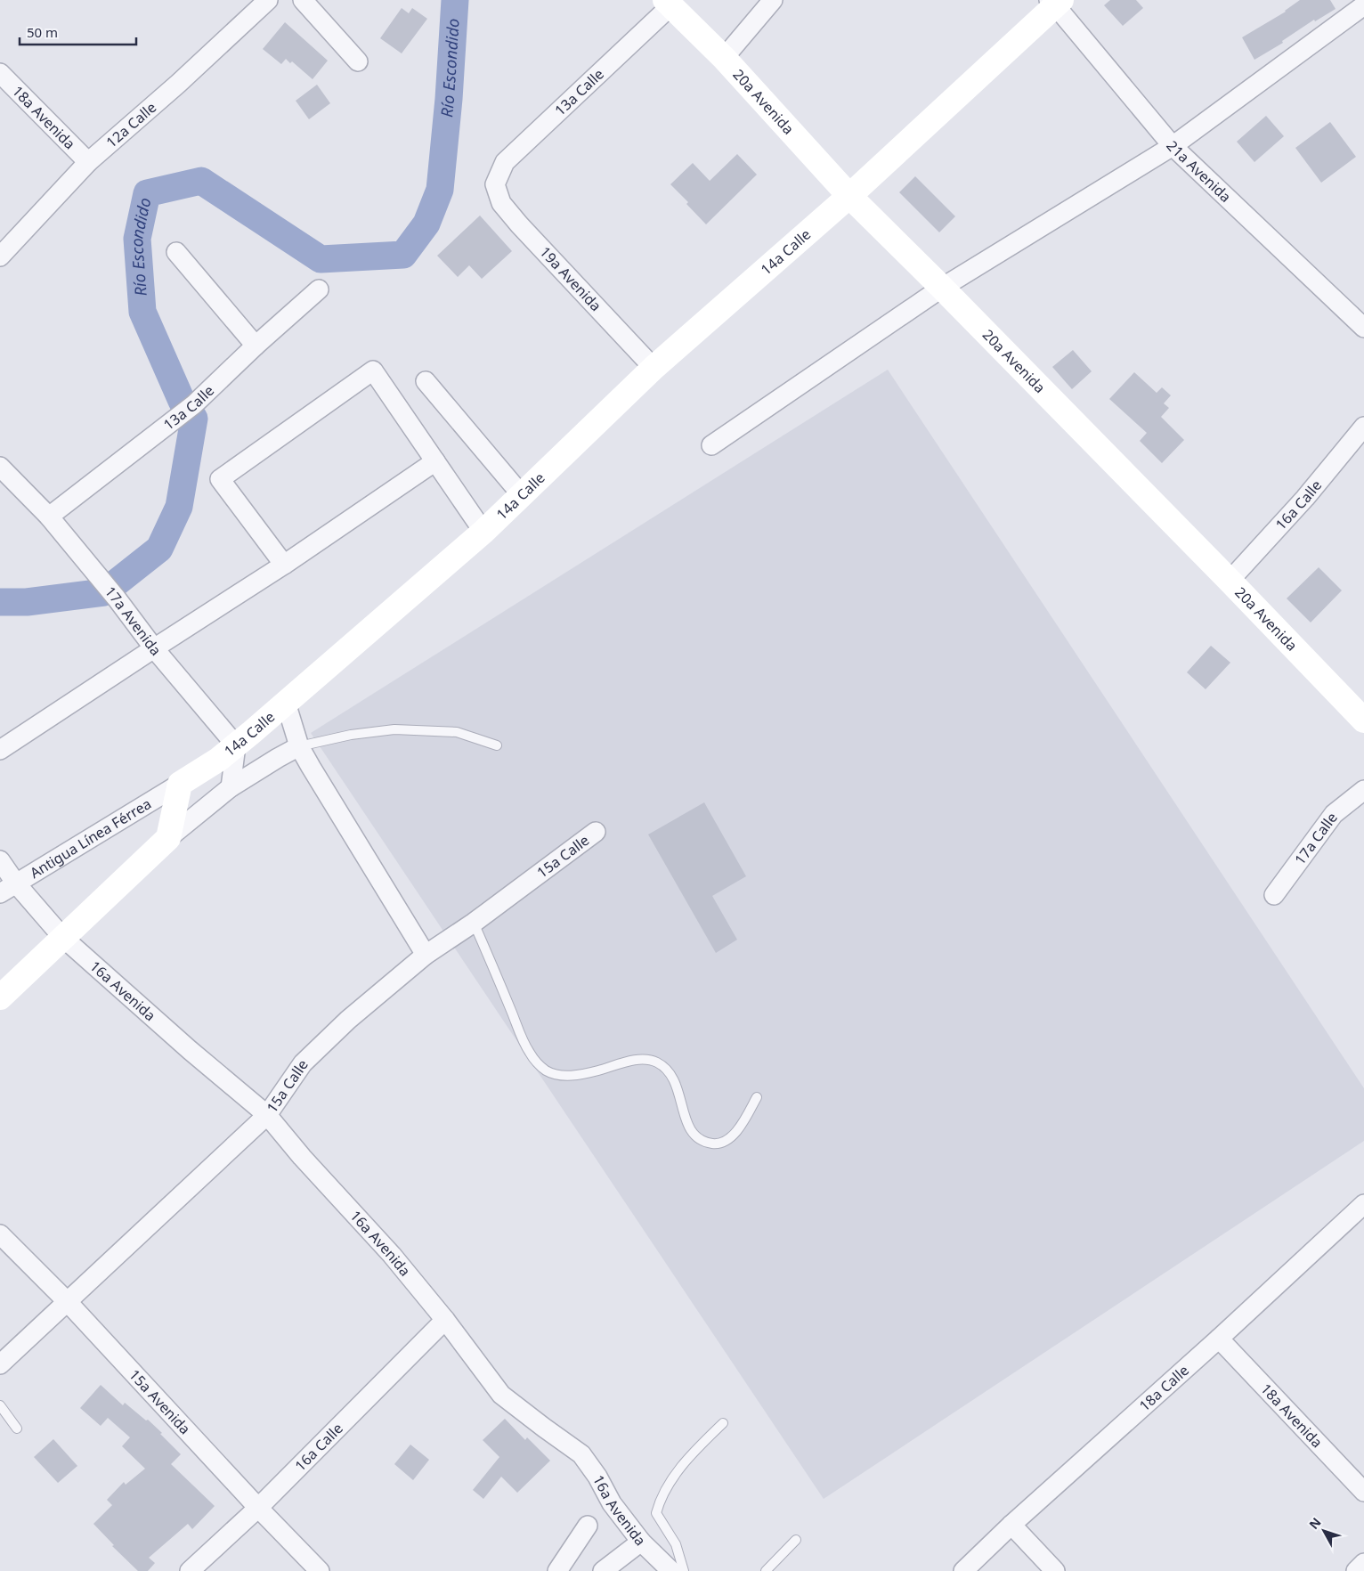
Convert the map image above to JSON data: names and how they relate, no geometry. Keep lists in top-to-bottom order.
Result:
{
  "streets": {
    "street": [
      "13a Calle",
      "20a Avenida",
      "18a Avenida",
      "12a Calle",
      "21a Avenida",
      "14a Calle",
      "19a Avenida",
      "16a Calle",
      "17a Avenida",
      "Antigua Línea Férrea",
      "17a Calle",
      "15a Calle",
      "16a Avenida",
      "18a Calle",
      "15a Avenida"
    ]
  },
  "crossings": [
    ["13a Calle", "20a Avenida"],
    ["13a Calle", "19a Avenida"],
    ["13a Calle", "17a Avenida"],
    ["20a Avenida", "14a Calle"],
    ["20a Avenida", "16a Calle"],
    ["18a Avenida", "12a Calle"],
    ["18a Avenida", "18a Calle"],
    ["21a Avenida", "14a Calle"],
    ["14a Calle", "19a Avenida"],
    ["14a Calle", "17a Avenida"],
    ["14a Calle", "Antigua Línea Férrea"],
    ["16a Calle", "16a Avenida"],
    ["16a Calle", "15a Avenida"],
    ["Antigua Línea Férrea", "16a Avenida"],
    ["15a Calle", "16a Avenida"],
    ["15a Calle", "15a Avenida"]
  ],
  "water": ["Río Escondido"],
  "scale_bar": "50 m",
  "north": "top left"
}
